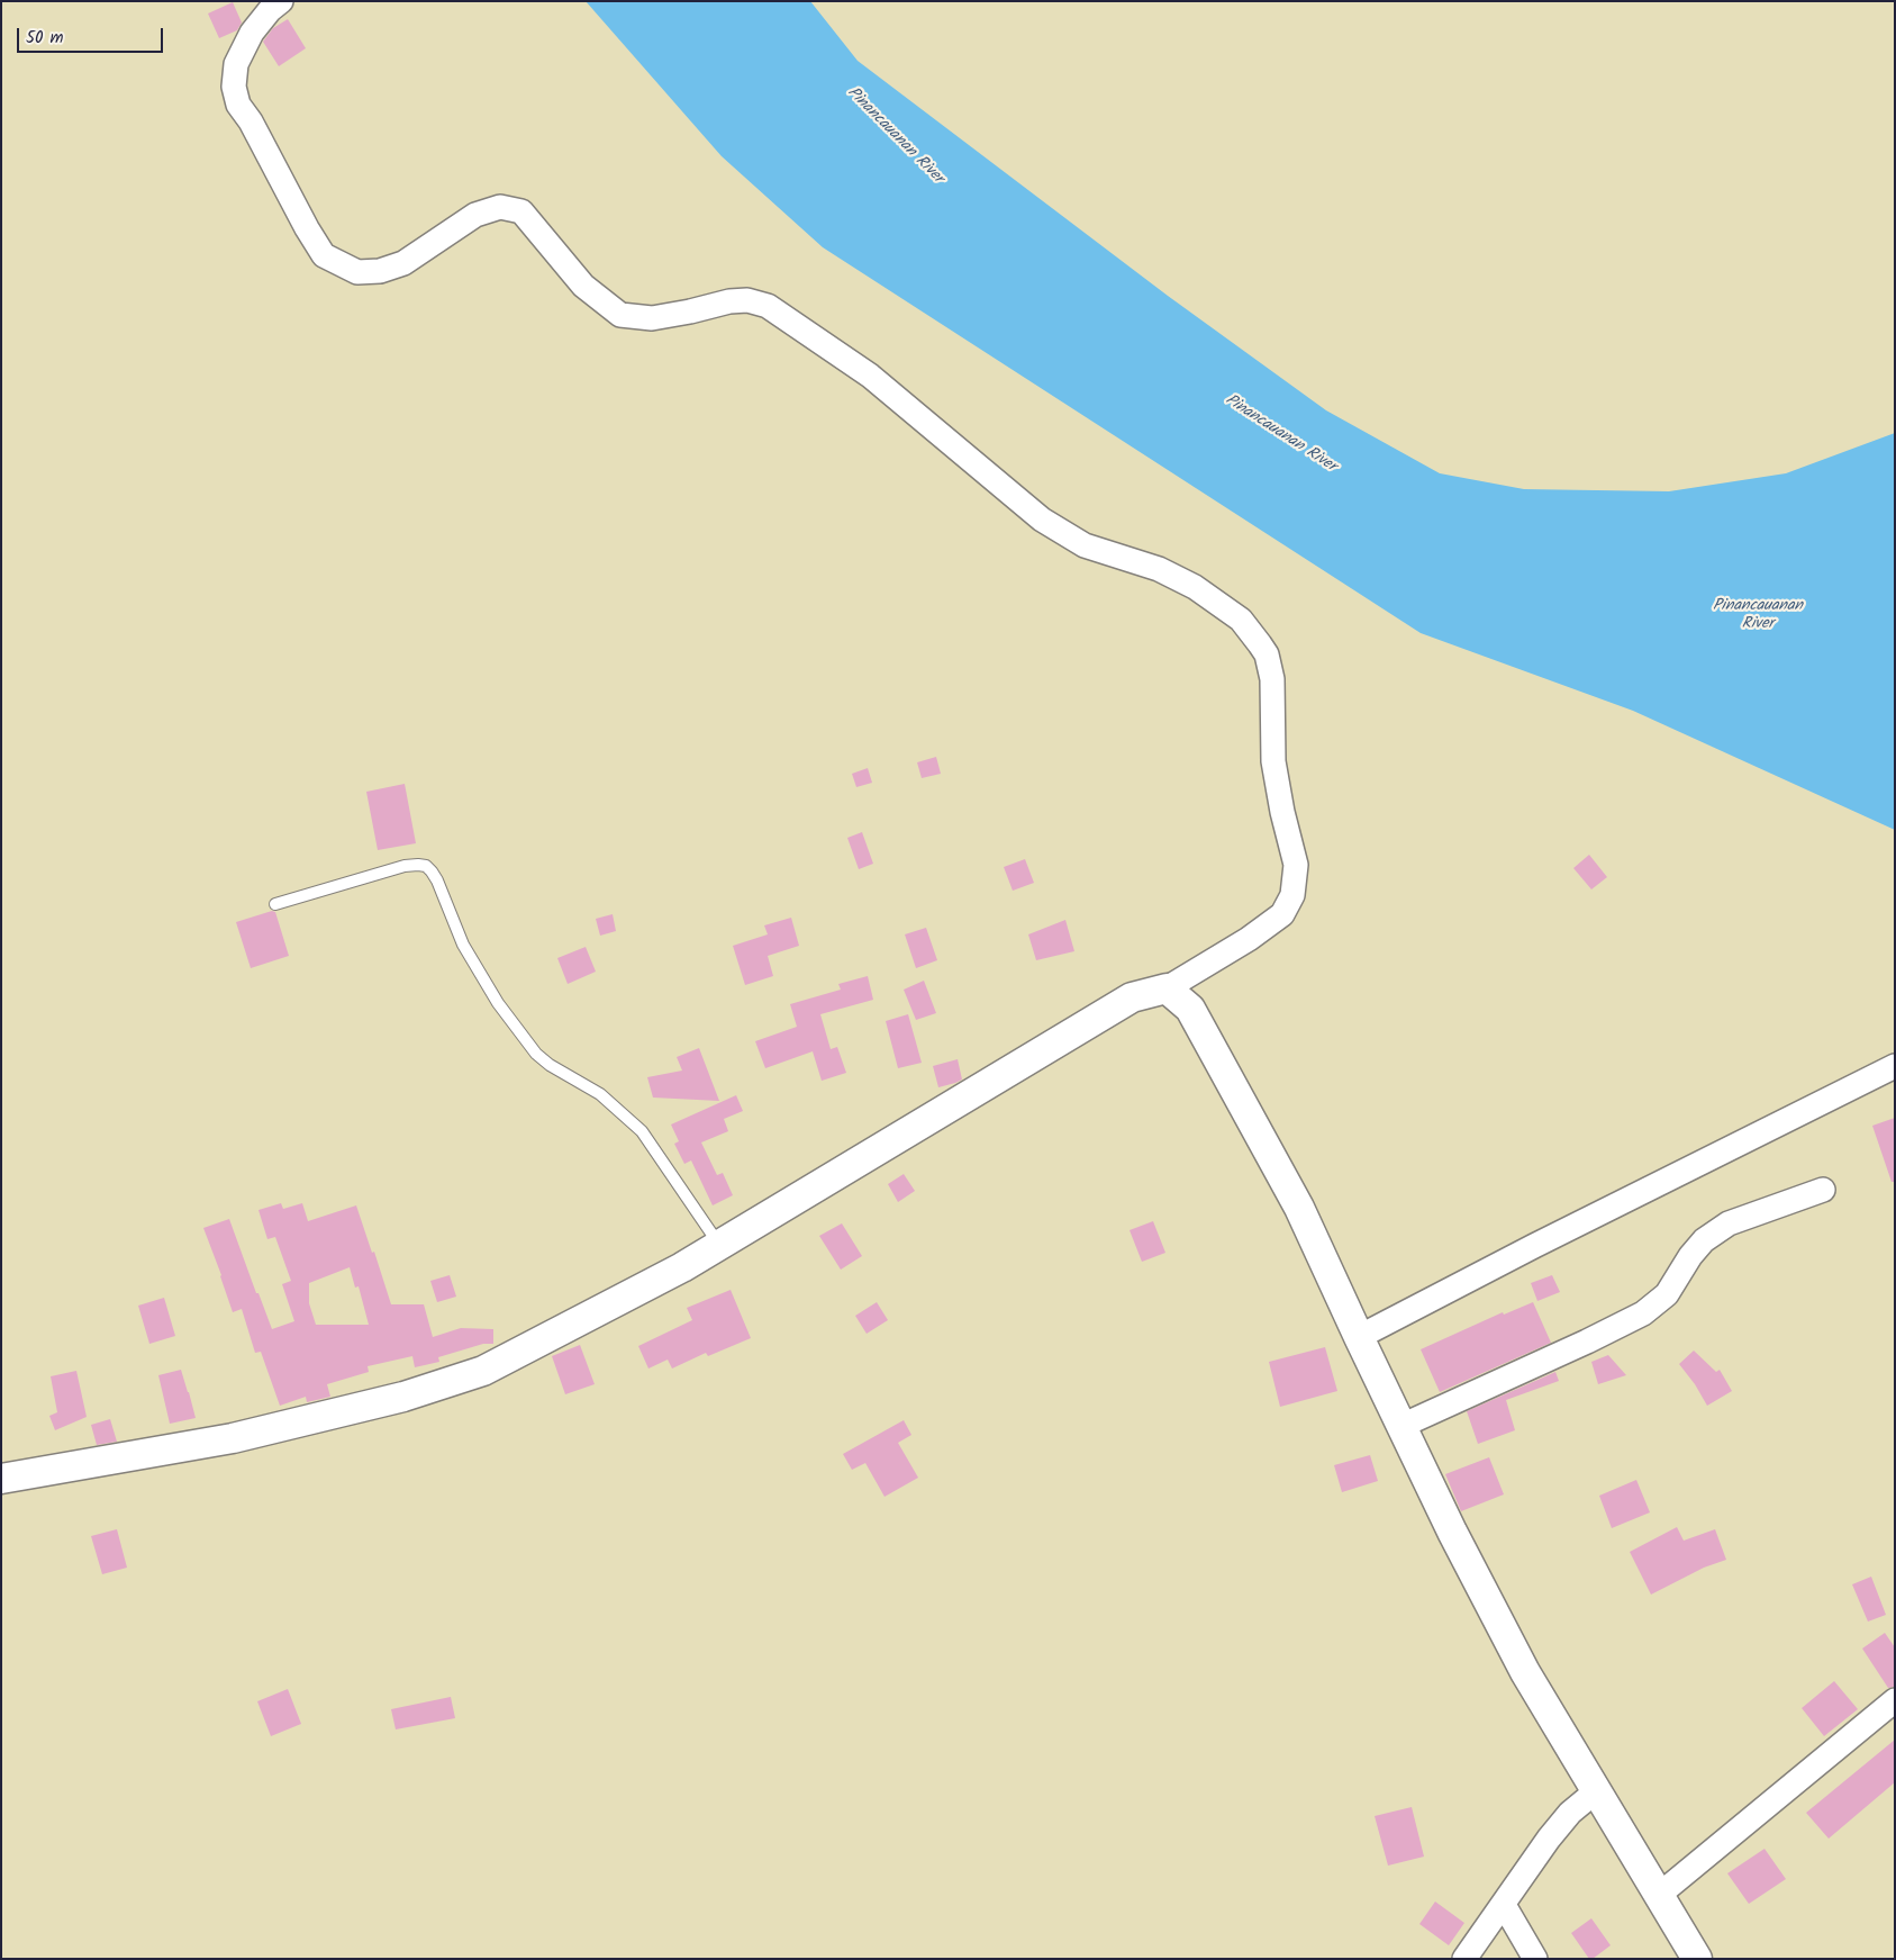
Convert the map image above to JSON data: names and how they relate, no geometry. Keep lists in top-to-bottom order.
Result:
{
  "water": ["Pinancauanan River"],
  "scale_bar": "50 m"
}
